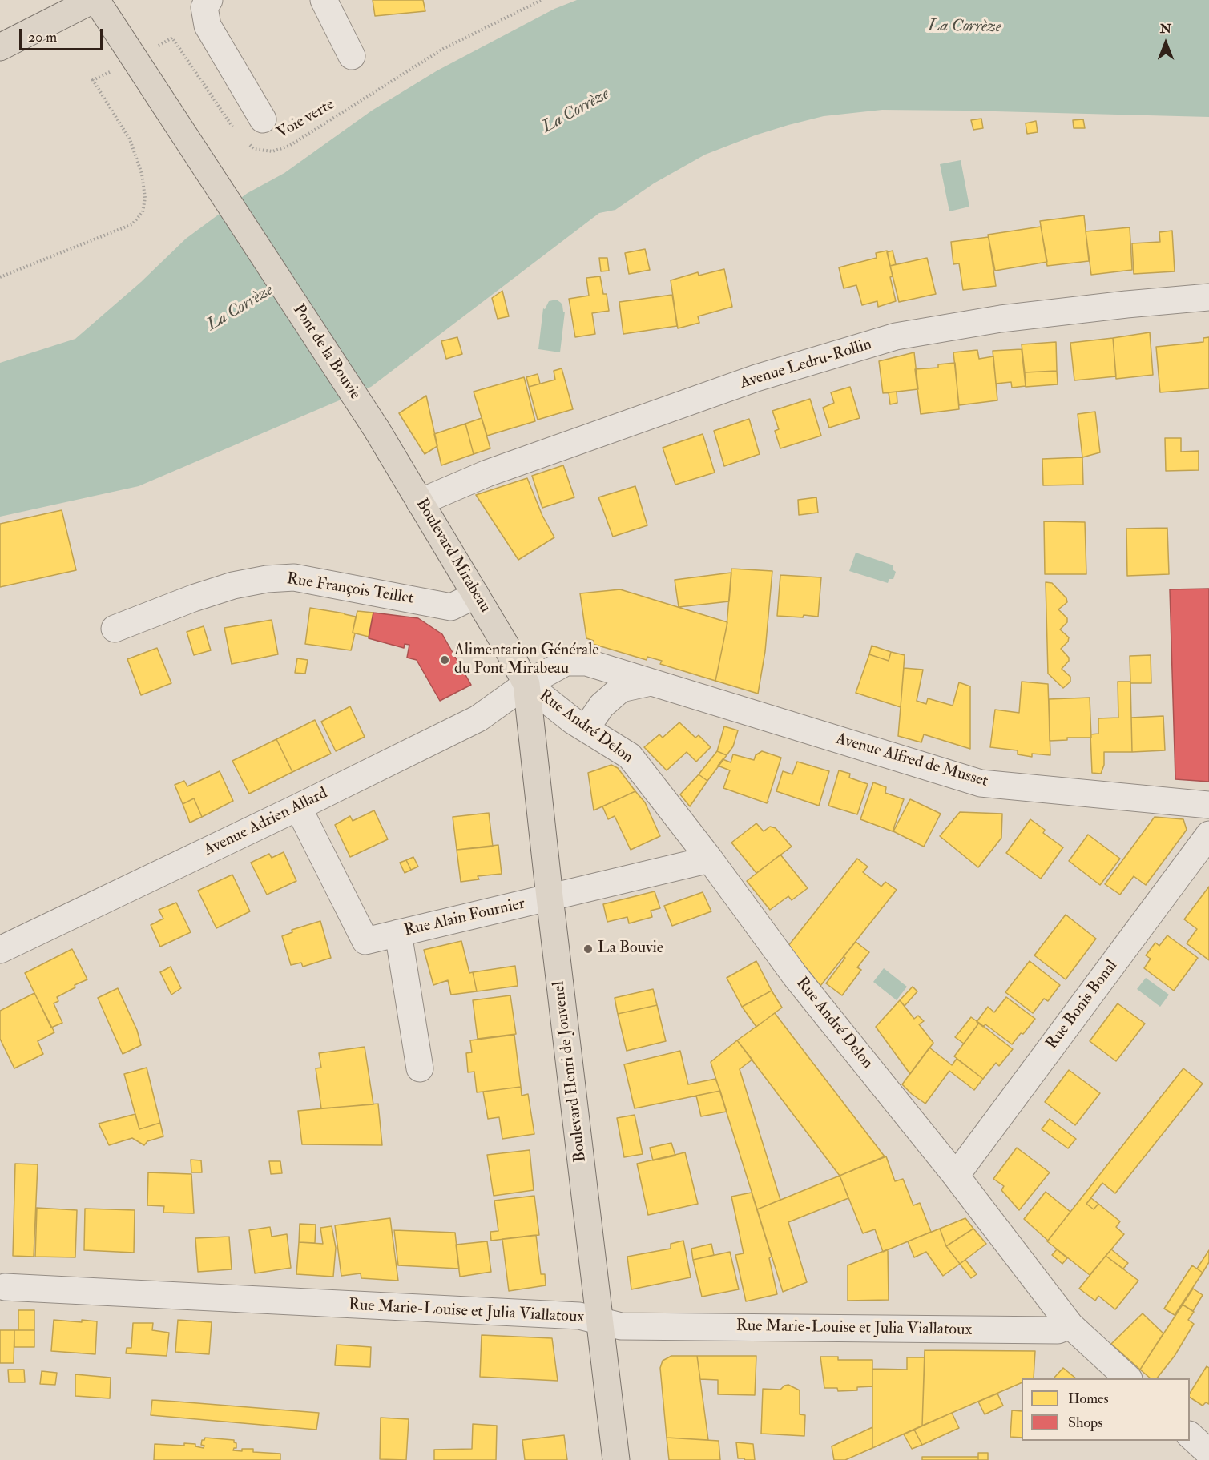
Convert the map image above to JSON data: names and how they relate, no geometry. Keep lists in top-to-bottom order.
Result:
{
  "streets": {
    "main road": ["Pont de la Bouvie", "Boulevard Mirabeau", "Boulevard Henri de Jouvenel"],
    "street": [
      "Avenue Ledru-Rollin",
      "Rue François Teillet",
      "Rue André Delon",
      "Avenue Alfred de Musset",
      "Avenue Adrien Allard",
      "Rue Alain Fournier",
      "Rue Bonis Bonal",
      "Rue Marie-Louise et Julia Viallatoux"
    ],
    "path": ["Voie verte"]
  },
  "crossings": [
    ["Pont de la Bouvie", "Boulevard Mirabeau"],
    ["Avenue Ledru-Rollin", "Boulevard Mirabeau"],
    ["Boulevard Mirabeau", "Rue François Teillet"],
    ["Boulevard Mirabeau", "Rue André Delon"],
    ["Boulevard Mirabeau", "Avenue Alfred de Musset"],
    ["Boulevard Mirabeau", "Avenue Adrien Allard"],
    ["Boulevard Mirabeau", "Boulevard Henri de Jouvenel"],
    ["Rue André Delon", "Avenue Alfred de Musset"],
    ["Rue André Delon", "Avenue Adrien Allard"],
    ["Rue André Delon", "Rue Alain Fournier"],
    ["Rue André Delon", "Rue Bonis Bonal"],
    ["Rue André Delon", "Boulevard Henri de Jouvenel"],
    ["Rue André Delon", "Rue Marie-Louise et Julia Viallatoux"],
    ["Avenue Alfred de Musset", "Avenue Adrien Allard"],
    ["Avenue Alfred de Musset", "Boulevard Henri de Jouvenel"],
    ["Avenue Adrien Allard", "Rue Alain Fournier"],
    ["Avenue Adrien Allard", "Boulevard Henri de Jouvenel"],
    ["Rue Alain Fournier", "Boulevard Henri de Jouvenel"],
    ["Boulevard Henri de Jouvenel", "Rue Marie-Louise et Julia Viallatoux"]
  ],
  "water": ["La Corrèze"],
  "places": ["Alimentation Générale du Pont Mirabeau", "La Bouvie"],
  "legend": ["Homes", "Shops"],
  "scale_bar": "20 m",
  "north": "top"
}
